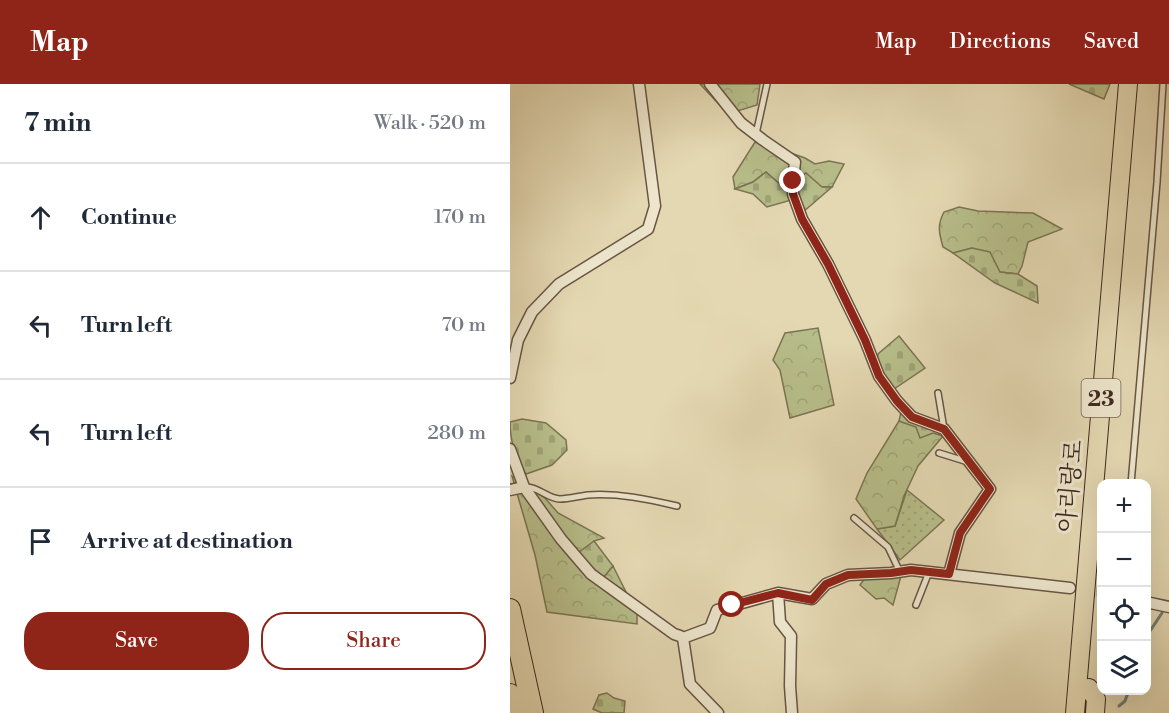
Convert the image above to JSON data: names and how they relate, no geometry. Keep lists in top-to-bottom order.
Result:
{
  "streets": {
    "highway": ["23", "아리랑로"]
  },
  "page": {
    "header": "Map",
    "nav": ["Map", "Directions", "Saved"],
    "heading": ["7 min", "Walk · 520 m"],
    "list": [
      ["Continue", "170 m"],
      ["Turn left", "70 m"],
      ["Turn left", "280 m"],
      "Arrive at destination"
    ],
    "map_buttons": ["+", "−"],
    "buttons": ["Save", "Share"]
  }
}
